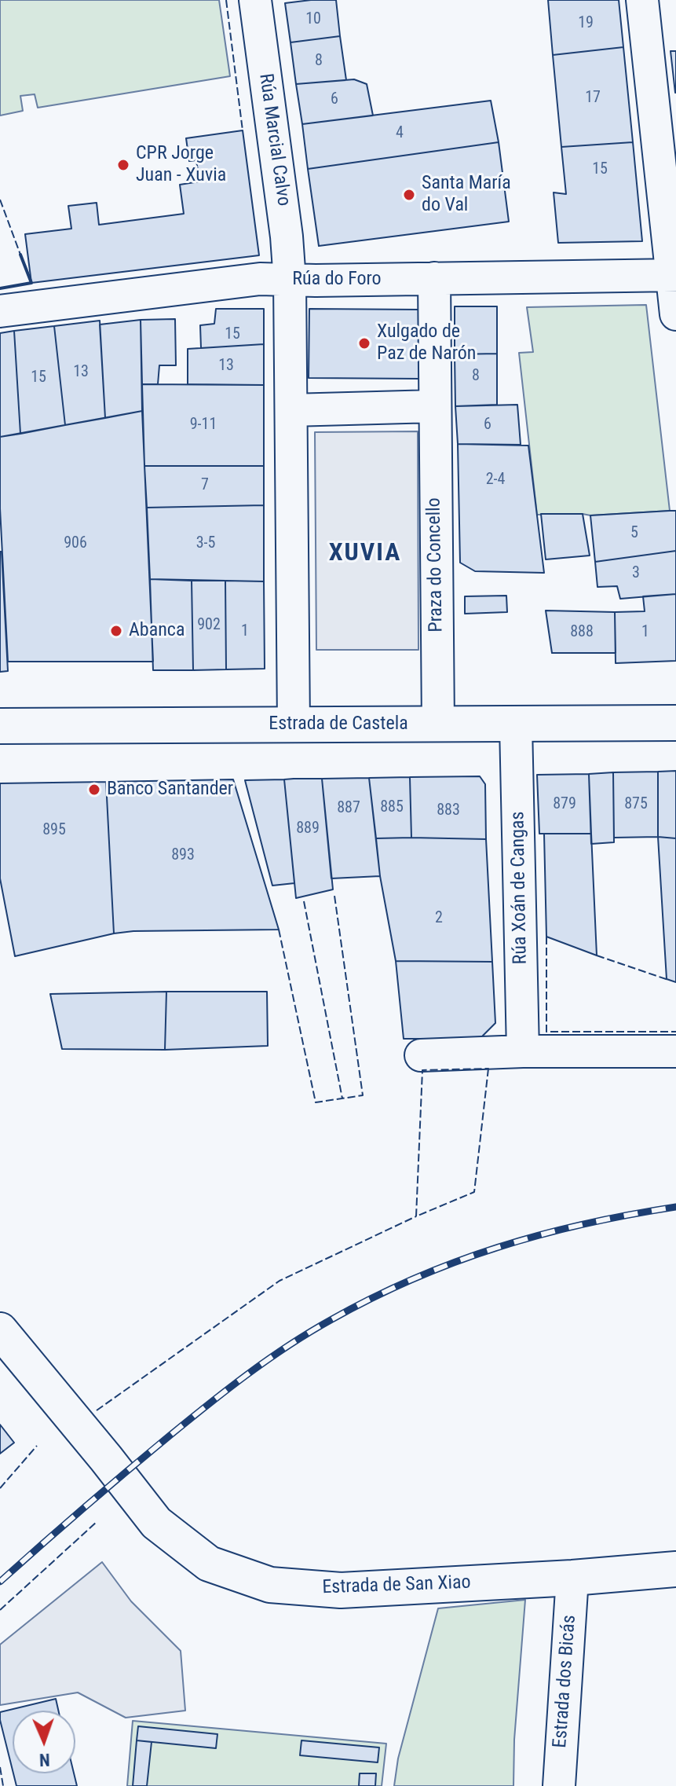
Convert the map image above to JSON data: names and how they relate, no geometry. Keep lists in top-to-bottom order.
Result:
{
  "streets": {
    "street": [
      "Rúa Marcial Calvo",
      "Rúa do Foro",
      "Praza do Concello",
      "Estrada de Castela",
      "Rúa Xoán de Cangas",
      "Estrada de San Xiao",
      "Estrada dos Bicás"
    ]
  },
  "crossings": [
    ["Rúa Marcial Calvo", "Rúa do Foro"],
    ["Rúa do Foro", "Praza do Concello"],
    ["Praza do Concello", "Estrada de Castela"],
    ["Estrada de Castela", "Rúa Xoán de Cangas"],
    ["Estrada de San Xiao", "Estrada dos Bicás"]
  ],
  "districts": ["XUVIA"],
  "places": [
    "CPR Jorge Juan - Xuvia",
    "Santa María do Val",
    "Xulgado de Paz de Narón",
    "Abanca",
    "Banco Santander"
  ],
  "house_numbers": [
    "10",
    "19",
    "8",
    "17",
    "6",
    "4",
    "15",
    "15",
    "13",
    "13",
    "8",
    "15",
    "9-11",
    "6",
    "2-4",
    "7",
    "5",
    "906",
    "3-5",
    "3",
    "902",
    "1",
    "888",
    "1",
    "879",
    "875",
    "885",
    "887",
    "883",
    "889",
    "895",
    "893",
    "2"
  ],
  "north": "bottom"
}
